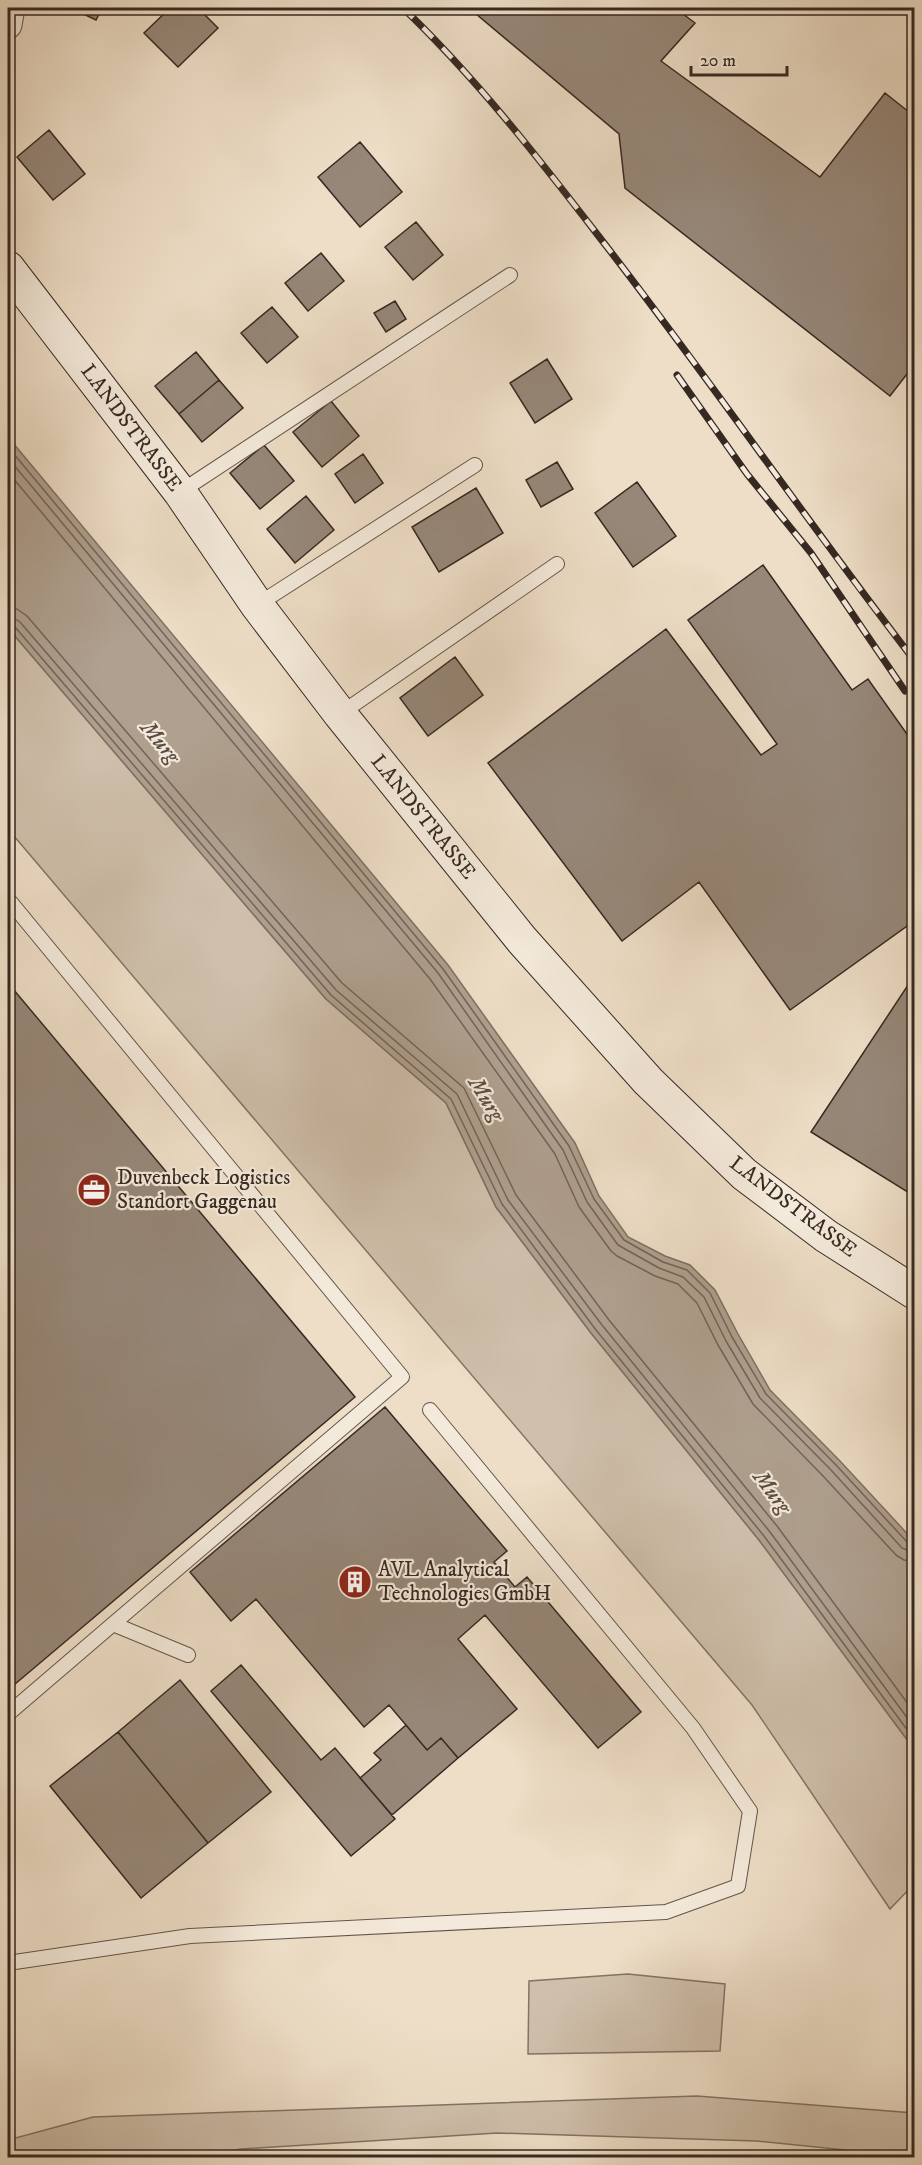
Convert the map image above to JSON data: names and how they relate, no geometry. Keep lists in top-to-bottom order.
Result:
{
  "streets": {
    "street": ["LANDSTRASSE"]
  },
  "water": ["Murg"],
  "places": {
    "office": ["Duvenbeck Logistics Standort Gaggenau"],
    "building": ["AVL Analytical Technologies GmbH"]
  },
  "scale_bar": "20 m"
}
